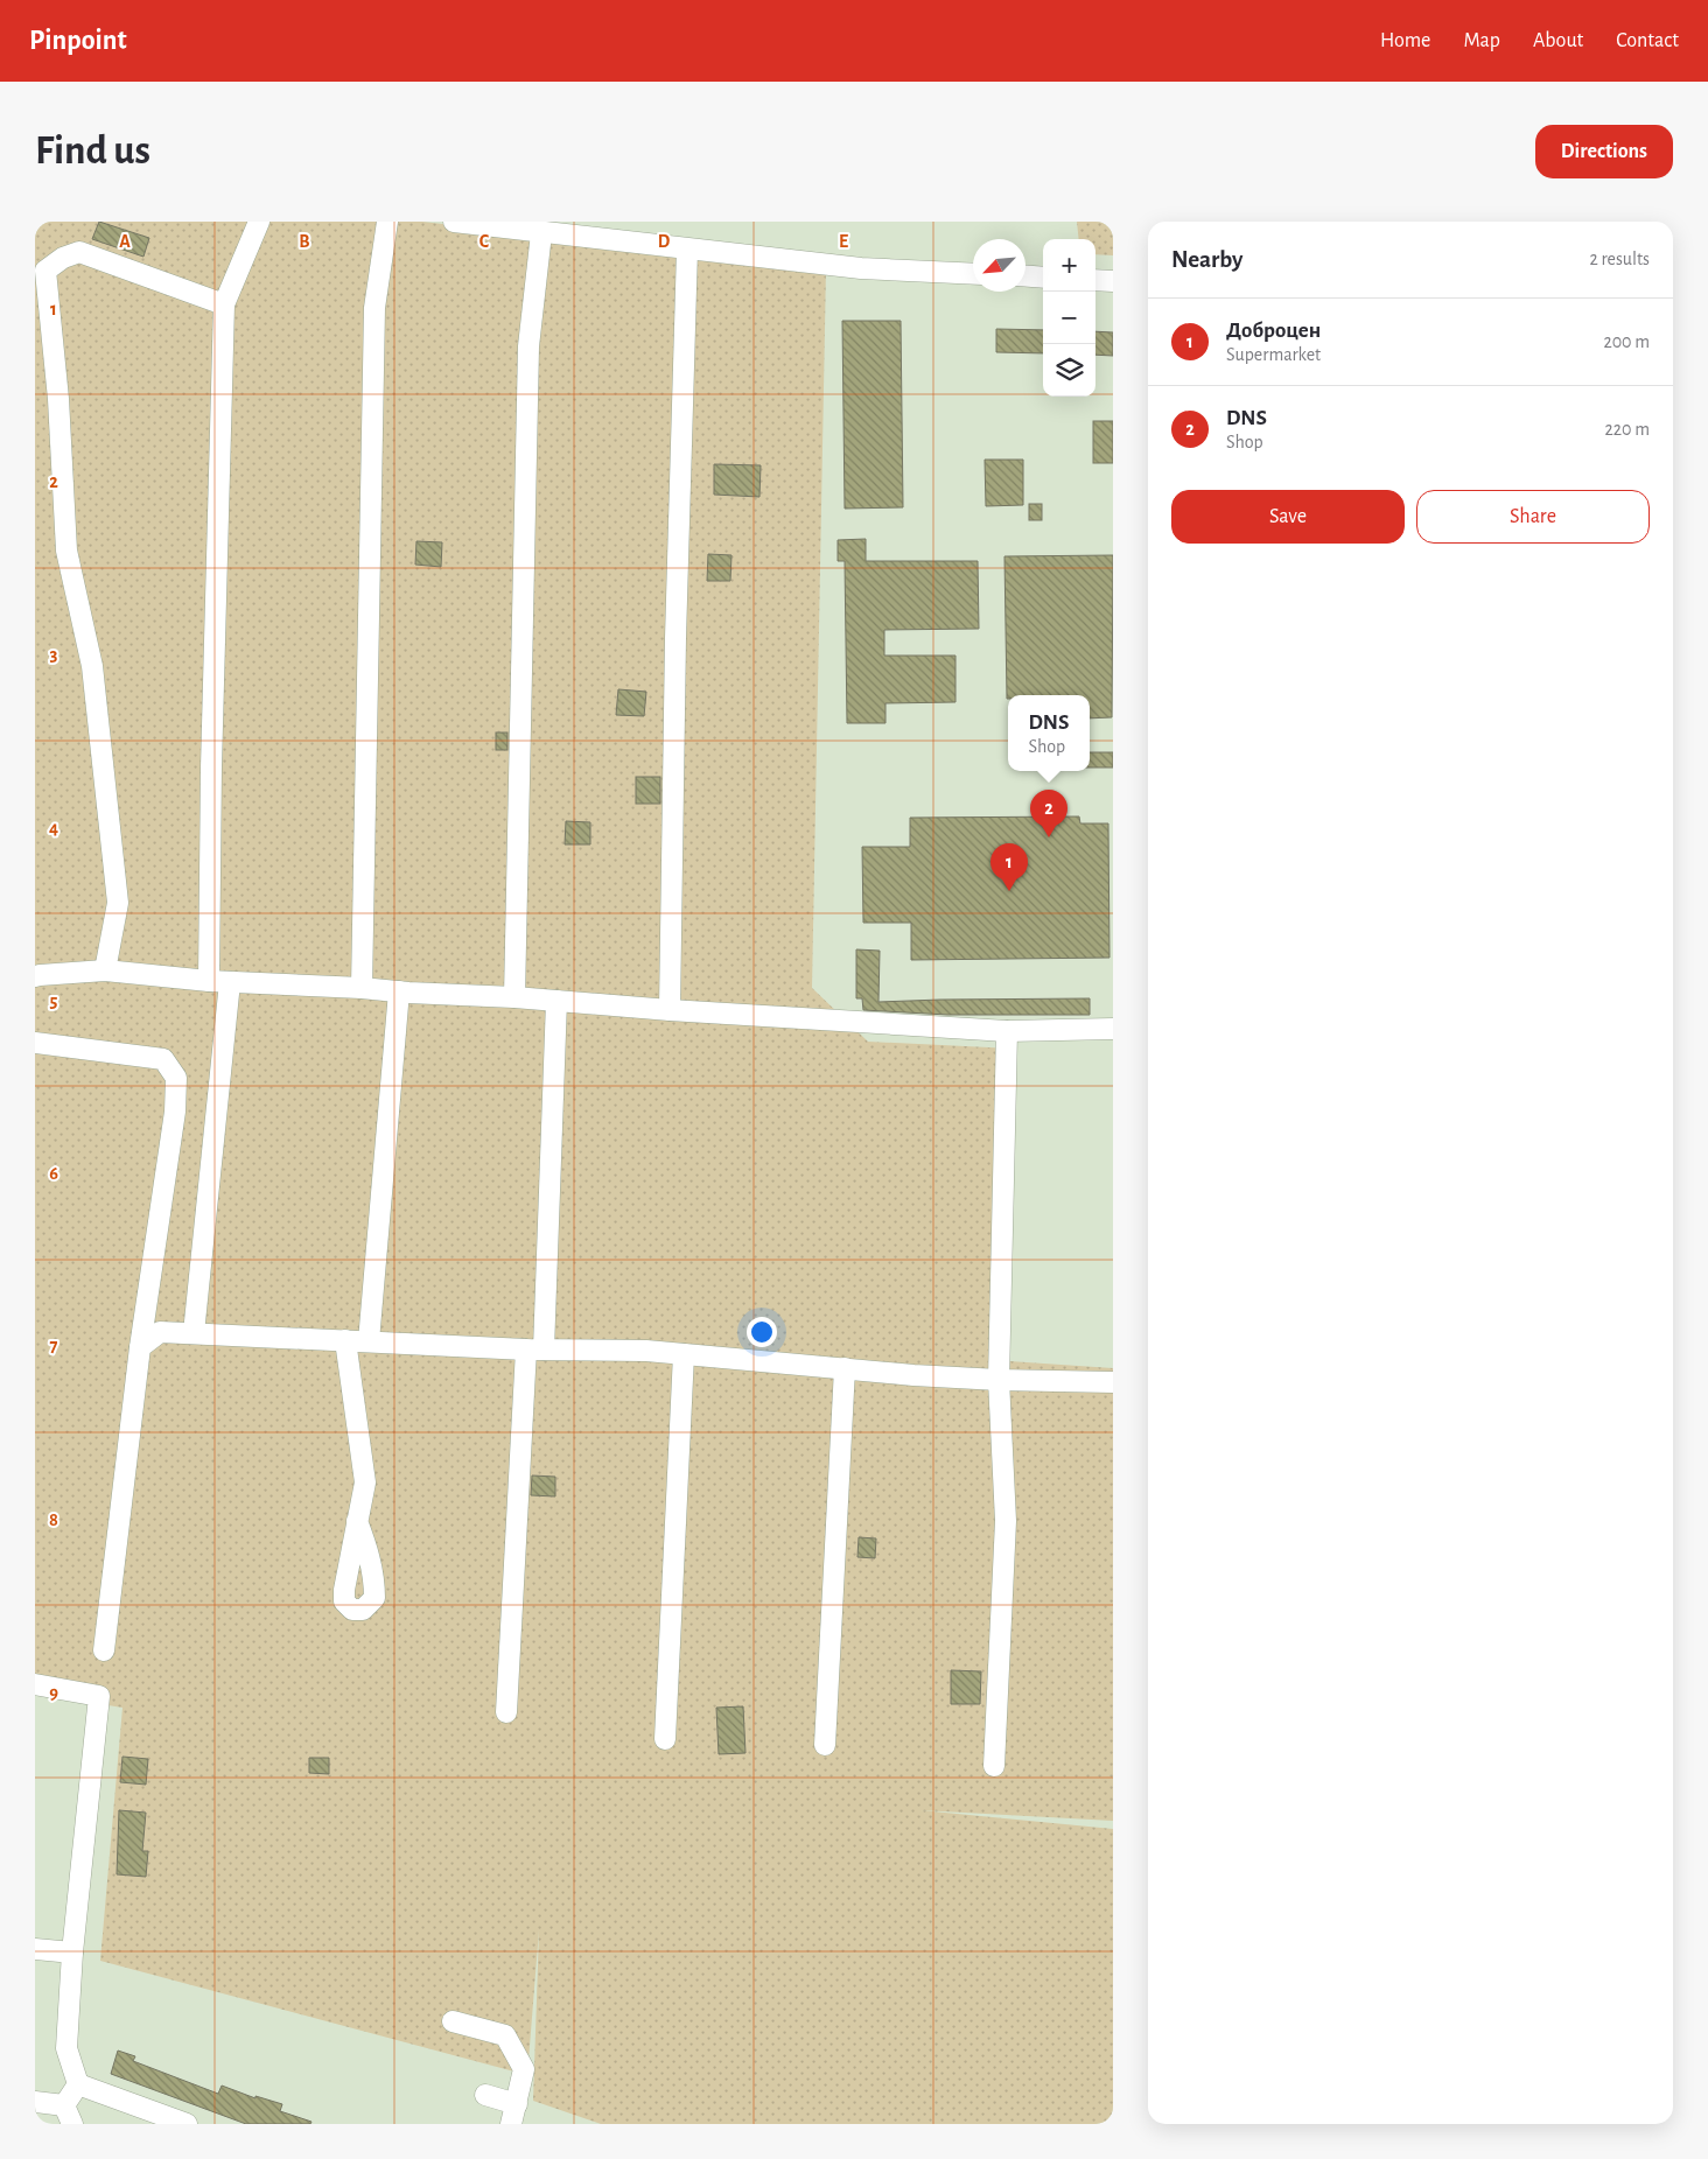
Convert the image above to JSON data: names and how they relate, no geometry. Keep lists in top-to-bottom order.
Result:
{
  "north": "bottom left",
  "page": {
    "header": "Pinpoint",
    "nav": [
      "Home",
      "Map",
      "About",
      "Contact"
    ],
    "buttons": [
      "Directions",
      ["Save", "Share"]
    ],
    "title": "Find us",
    "heading": ["Nearby", "2 results"],
    "map_buttons": ["+", "−"],
    "list": [
      {
        "mark": "1",
        "name": "Доброцен",
        "note": "Supermarket",
        "value": "200 m"
      },
      {
        "mark": "2",
        "name": "DNS",
        "note": "Shop",
        "value": "220 m"
      }
    ],
    "popup": ["DNS", "Shop"],
    "pins": ["2", "1"]
  },
  "grid": {
    "columns": [
      "A",
      "B",
      "C",
      "D",
      "E"
    ],
    "rows": [
      "1",
      "2",
      "3",
      "4",
      "5",
      "6",
      "7",
      "8",
      "9"
    ]
  }
}
